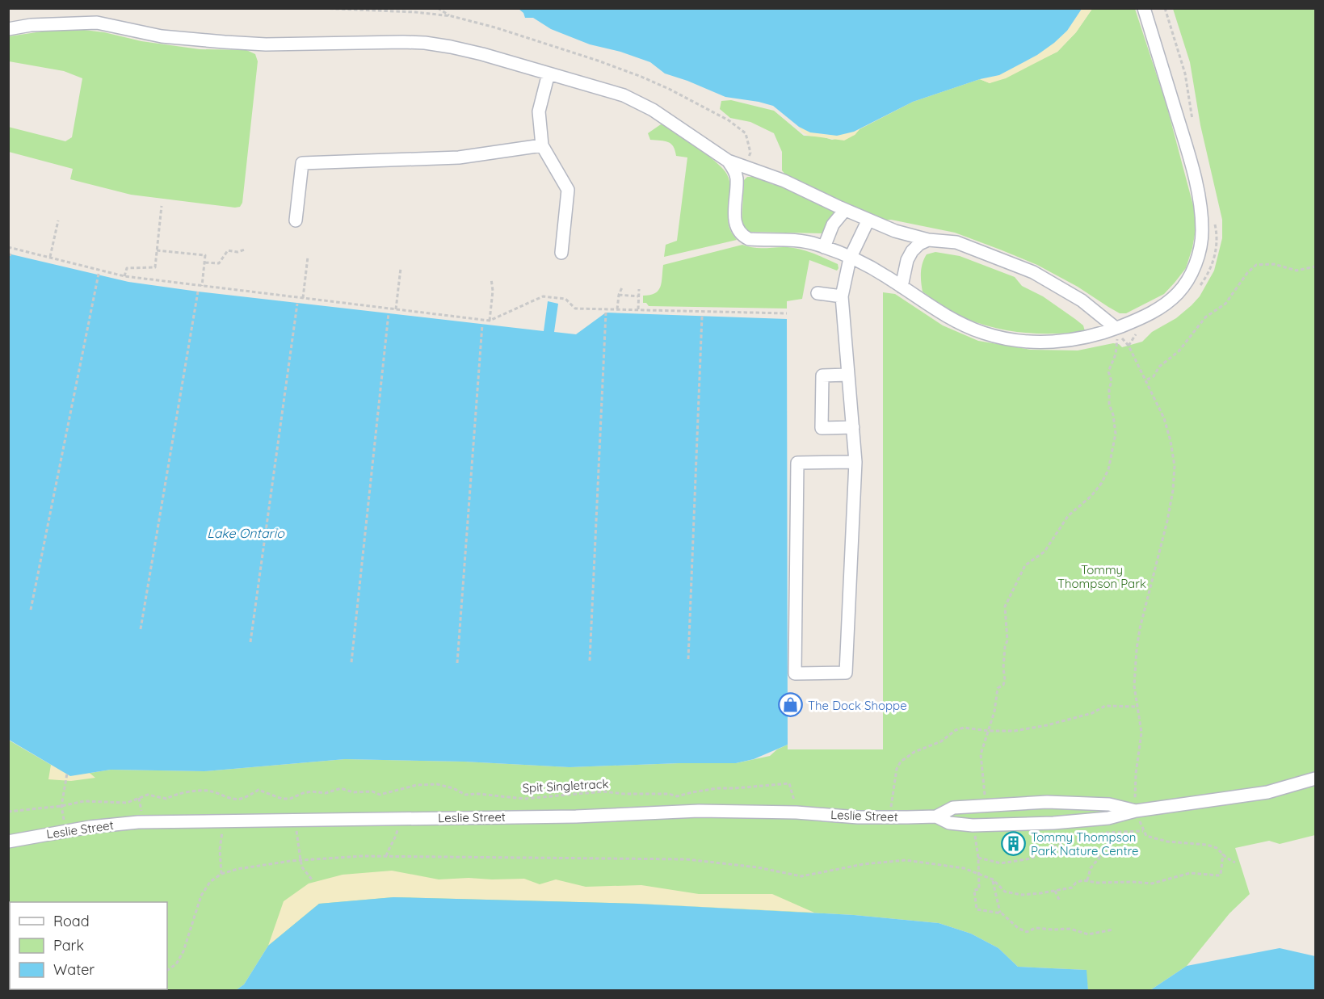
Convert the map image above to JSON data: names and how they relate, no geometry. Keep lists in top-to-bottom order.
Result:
{
  "streets": {
    "street": ["Leslie Street"],
    "path": ["Spit Singletrack"]
  },
  "crossings": [
    ["Spit Singletrack", "Leslie Street"]
  ],
  "water": ["Lake Ontario"],
  "parks": ["Tommy Thompson Park"],
  "places": {
    "shop": ["The Dock Shoppe"],
    "building": ["Tommy Thompson Park Nature Centre"]
  },
  "legend": ["Road", "Park", "Water"]
}
